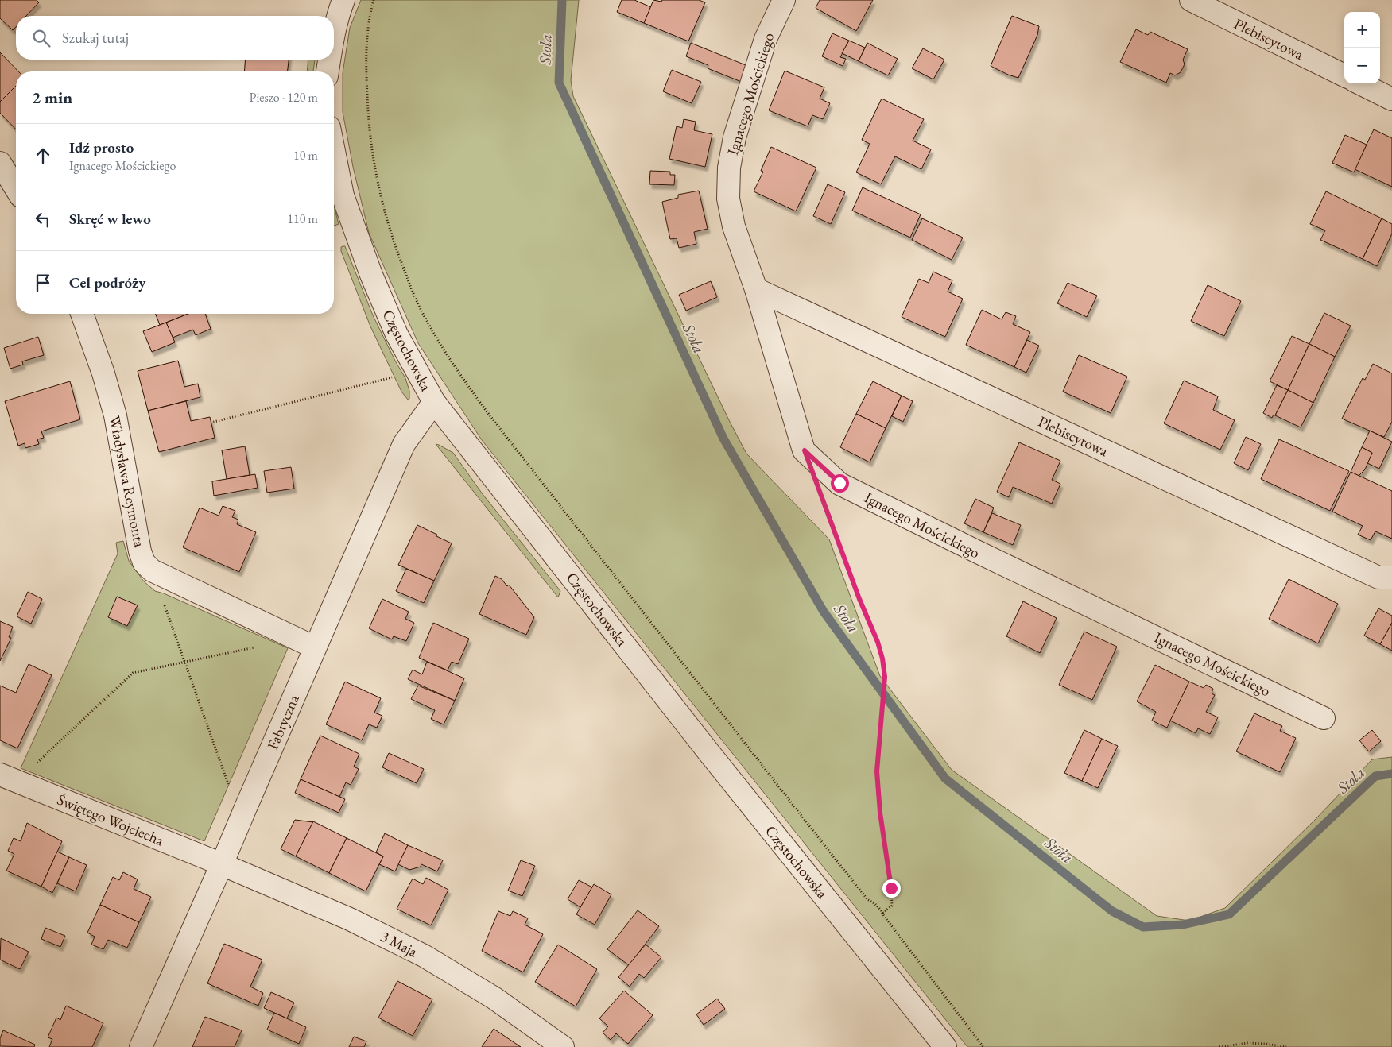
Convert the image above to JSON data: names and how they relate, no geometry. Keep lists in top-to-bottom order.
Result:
{
  "streets": {
    "street": [
      "Plebiscytowa",
      "Ignacego Mościckiego",
      "Częstochowska",
      "Władysława Reymonta",
      "Fabryczna",
      "Świętego Wojciecha",
      "3 Maja"
    ]
  },
  "crossings": [
    ["Plebiscytowa", "Ignacego Mościckiego"],
    ["Częstochowska", "Fabryczna"],
    ["Władysława Reymonta", "Fabryczna"],
    ["Fabryczna", "Świętego Wojciecha"],
    ["Fabryczna", "3 Maja"],
    ["Świętego Wojciecha", "3 Maja"]
  ],
  "water": ["Stoła"],
  "page": {
    "map_buttons": ["+", "−"],
    "search": "Szukaj tutaj",
    "heading": ["2 min", "Pieszo · 120 m"],
    "list": [
      ["Idź prosto", "Ignacego Mościckiego", "10 m"],
      ["Skręć w lewo", "110 m"],
      "Cel podróży"
    ]
  }
}
